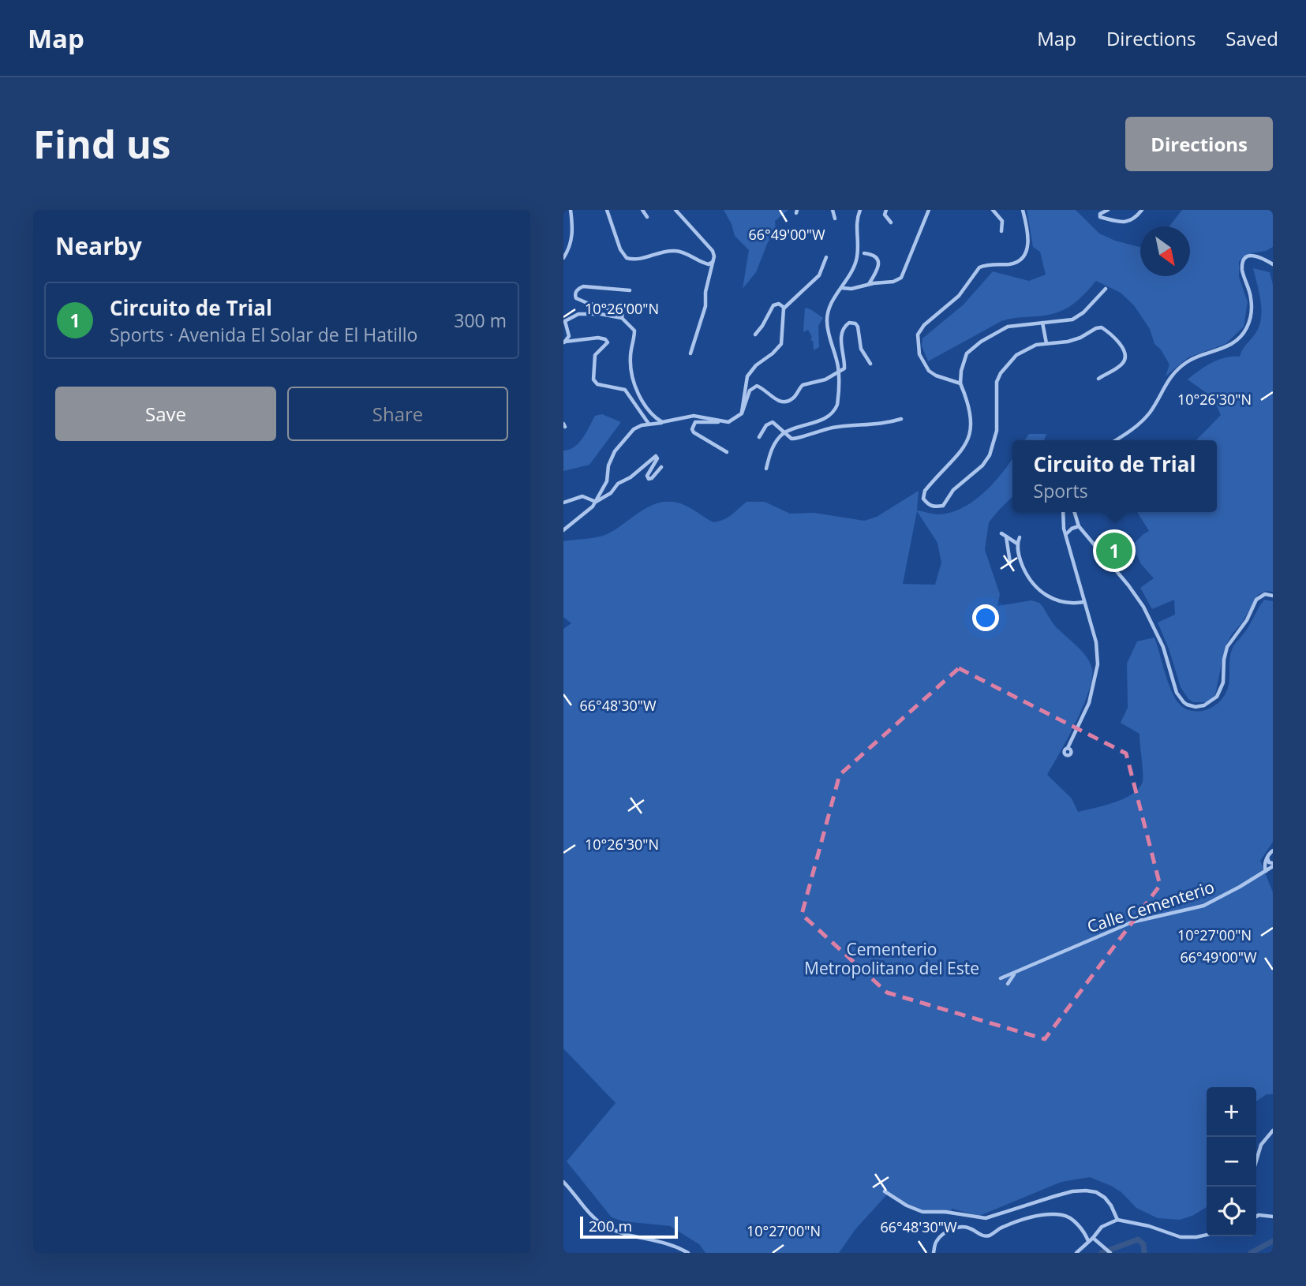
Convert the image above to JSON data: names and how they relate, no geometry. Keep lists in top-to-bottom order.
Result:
{
  "streets": {
    "street": ["Calle Cementerio"]
  },
  "parks": ["Cementerio Metropolitano del Este"],
  "scale_bar": "200 m",
  "north": "bottom right",
  "page": {
    "header": "Map",
    "nav": ["Map", "Directions", "Saved"],
    "buttons": [
      "Directions",
      ["Save", "Share"]
    ],
    "title": "Find us",
    "heading": "Nearby",
    "list": [
      {
        "mark": "1",
        "name": "Circuito de Trial",
        "note": "Sports · Avenida El Solar de El Hatillo",
        "value": "300 m"
      }
    ],
    "popup": ["Circuito de Trial", "Sports"],
    "pins": "1",
    "map_buttons": ["+", "−"],
    "scale": "200 m"
  },
  "coordinates": [
    "66°49'00\"W",
    "10°26'00\"N",
    "10°26'30\"N",
    "66°48'30\"W",
    "10°27'00\"N"
  ]
}
